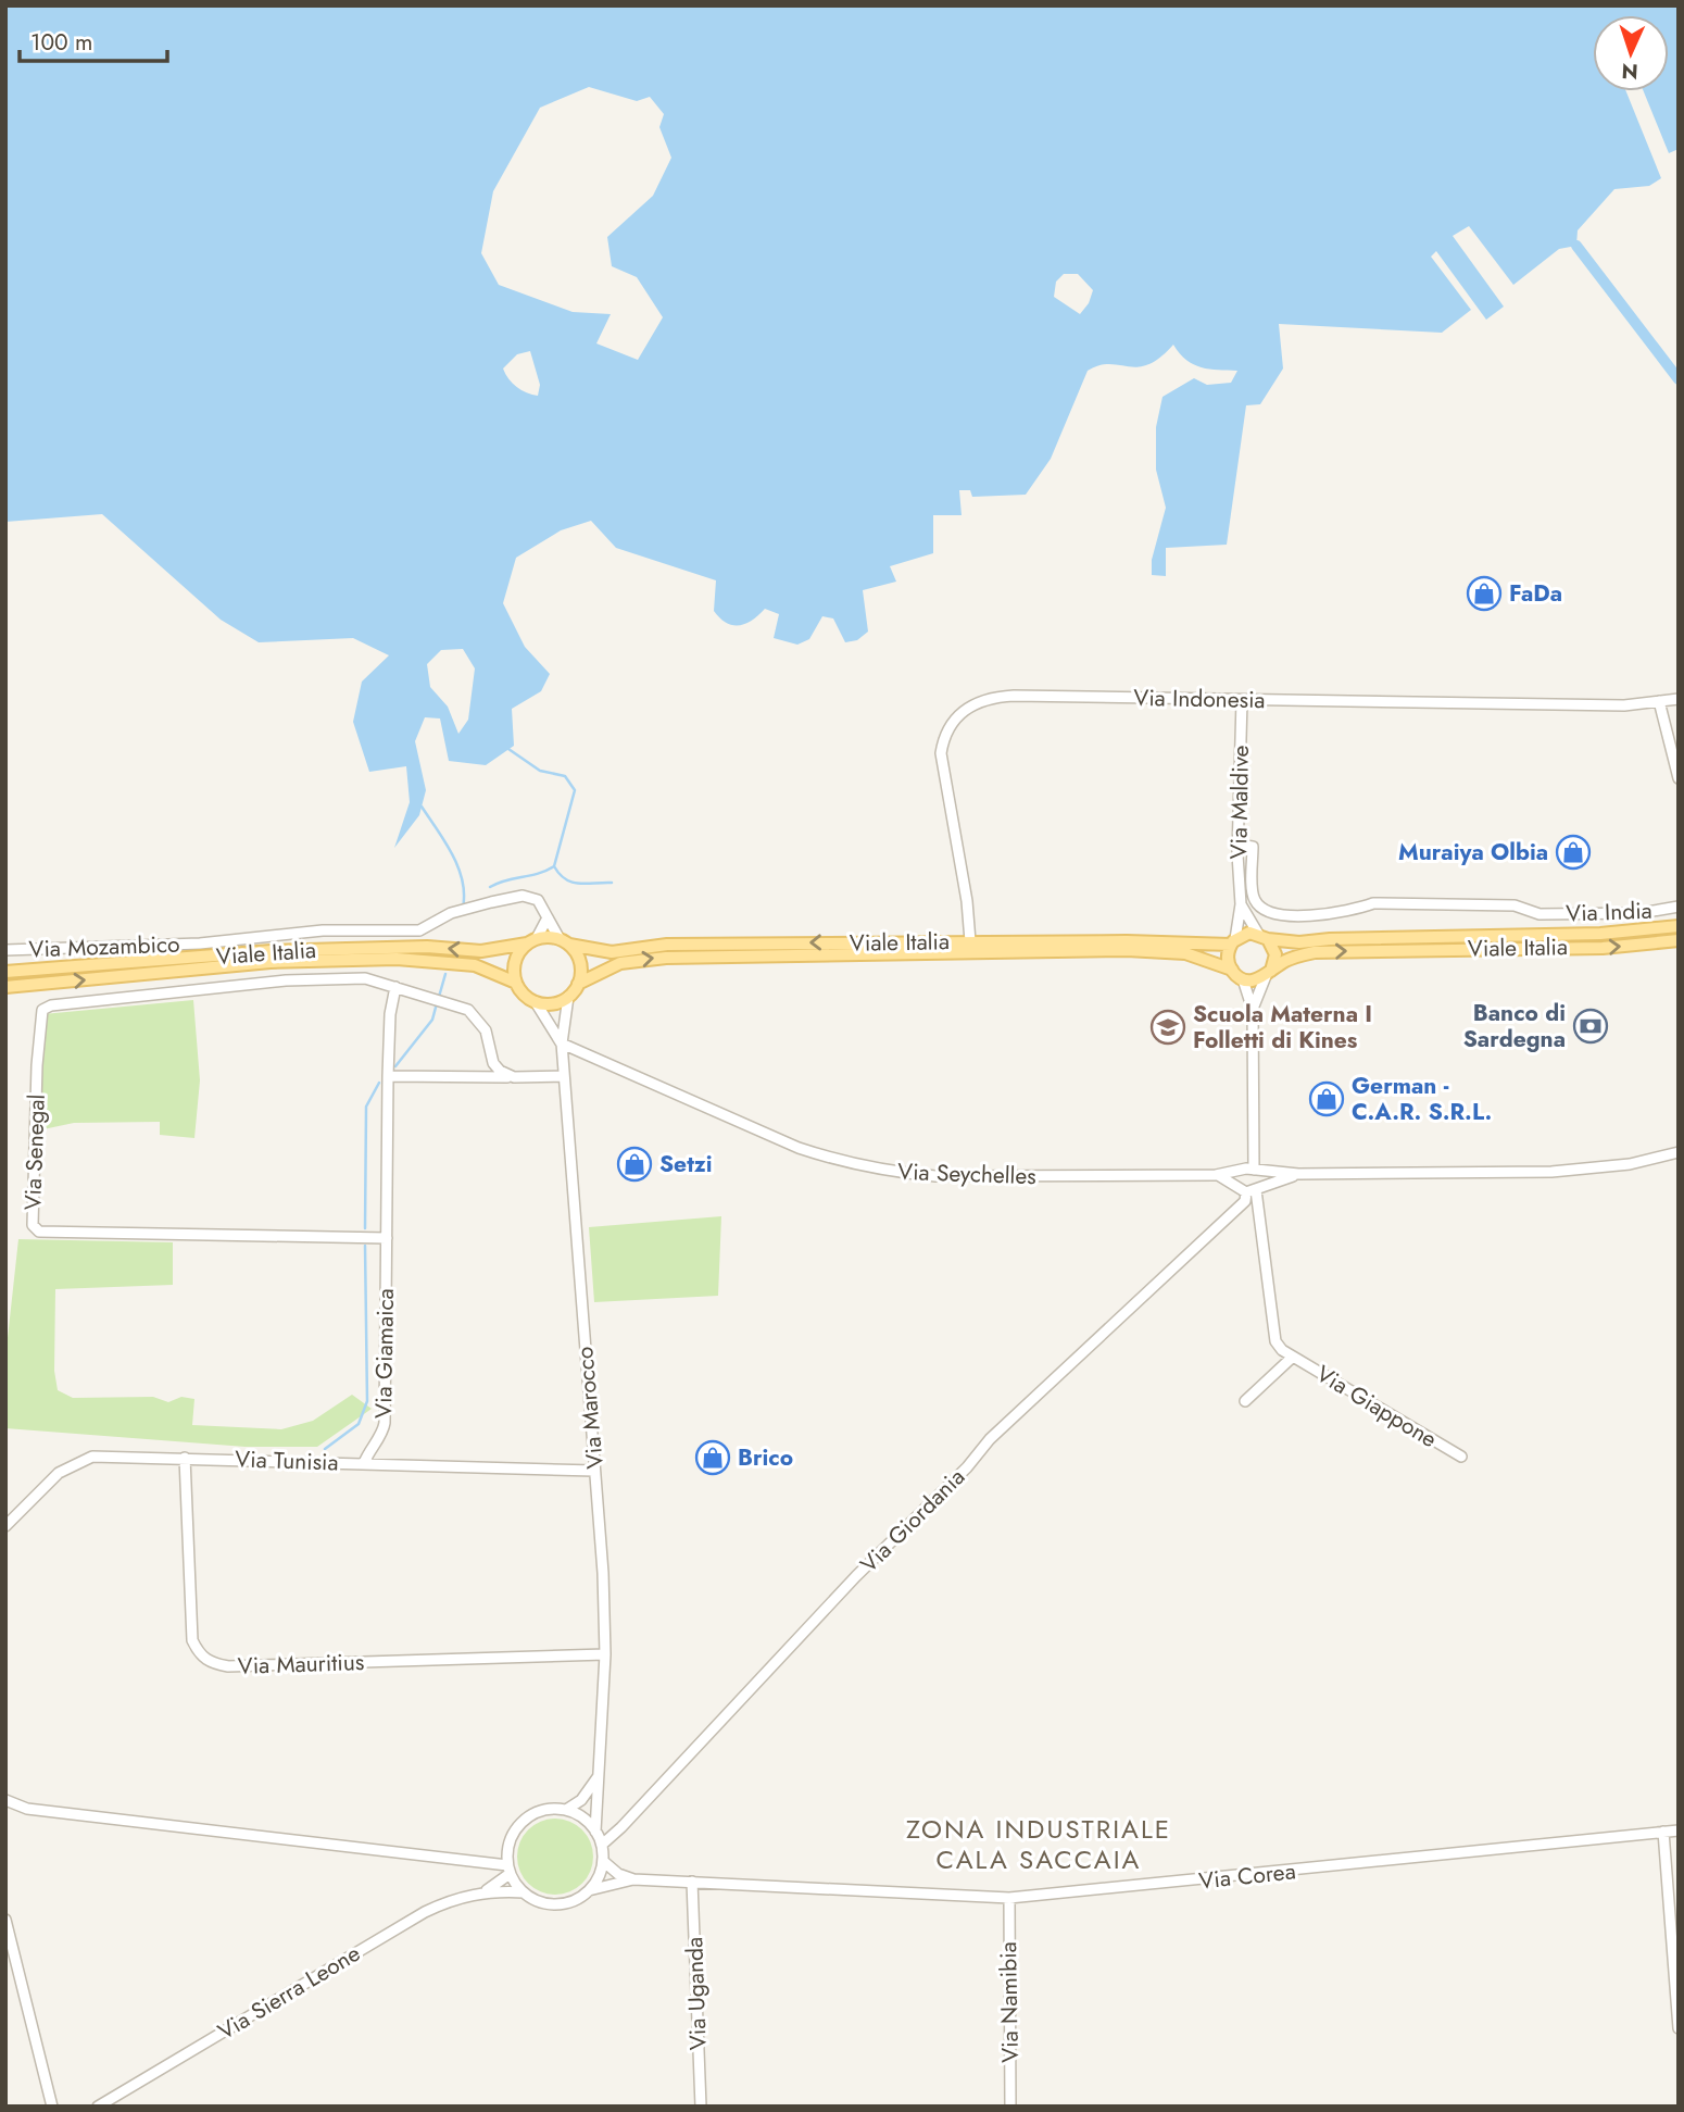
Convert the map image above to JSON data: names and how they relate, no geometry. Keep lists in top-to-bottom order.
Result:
{
  "streets": {
    "main road": ["Viale Italia"],
    "street": [
      "Via Indonesia",
      "Via Maldive",
      "Via India",
      "Via Mozambico",
      "Via Senegal",
      "Via Seychelles",
      "Via Giamaica",
      "Via Giappone",
      "Via Marocco",
      "Via Tunisia",
      "Via Giordania",
      "Via Mauritius",
      "Via Corea",
      "Via Sierra Leone",
      "Via Uganda",
      "Via Namibia"
    ]
  },
  "crossings": [
    ["Via Indonesia", "Via Maldive"],
    ["Via Indonesia", "Viale Italia"],
    ["Via Maldive", "Via India"],
    ["Via Maldive", "Viale Italia"],
    ["Viale Italia", "Via Mozambico"],
    ["Viale Italia", "Via Marocco"],
    ["Via Mozambico", "Via Marocco"],
    ["Via Senegal", "Via Giamaica"],
    ["Via Seychelles", "Via Giappone"],
    ["Via Seychelles", "Via Marocco"],
    ["Via Seychelles", "Via Giordania"],
    ["Via Giamaica", "Via Tunisia"],
    ["Via Giappone", "Via Giordania"],
    ["Via Marocco", "Via Tunisia"],
    ["Via Marocco", "Via Giordania"],
    ["Via Marocco", "Via Mauritius"],
    ["Via Marocco", "Via Sierra Leone"],
    ["Via Tunisia", "Via Mauritius"],
    ["Via Giordania", "Via Sierra Leone"],
    ["Via Corea", "Via Uganda"],
    ["Via Corea", "Via Namibia"]
  ],
  "districts": ["ZONA INDUSTRIALE CALA SACCAIA"],
  "places": {
    "shop": [
      "FaDa",
      "Muraiya Olbia",
      "German - C.A.R. S.R.L.",
      "Setzi",
      "Brico"
    ],
    "bank": ["Banco di Sardegna"],
    "school or university": ["Scuola Materna I Folletti di Kines"]
  },
  "scale_bar": "100 m",
  "north": "bottom"
}
